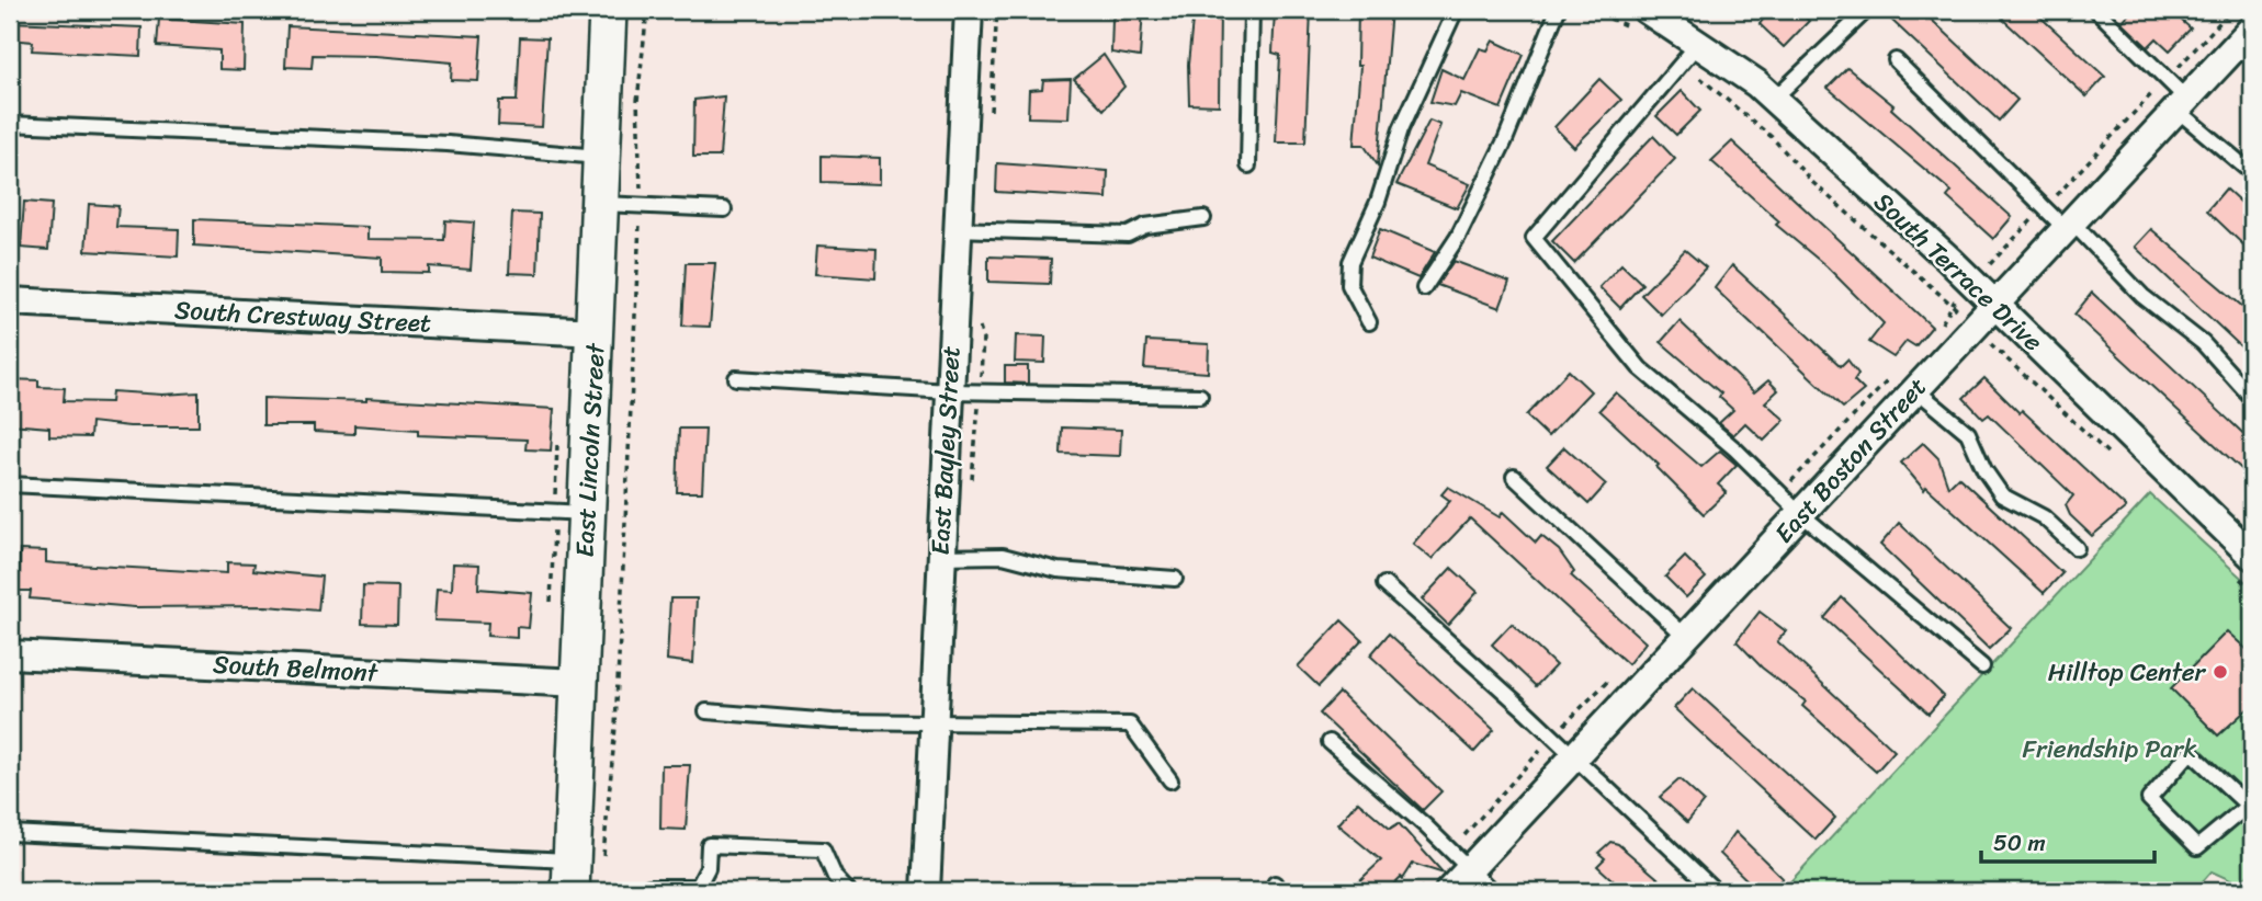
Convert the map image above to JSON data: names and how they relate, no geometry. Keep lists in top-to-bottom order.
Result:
{
  "streets": {
    "street": [
      "South Terrace Drive",
      "South Crestway Street",
      "East Lincoln Street",
      "East Bayley Street",
      "East Boston Street",
      "South Belmont"
    ]
  },
  "crossings": [
    ["South Terrace Drive", "East Boston Street"],
    ["South Crestway Street", "East Lincoln Street"],
    ["East Lincoln Street", "South Belmont"]
  ],
  "parks": ["Friendship Park"],
  "places": ["Hilltop Center"],
  "scale_bar": "50 m"
}
